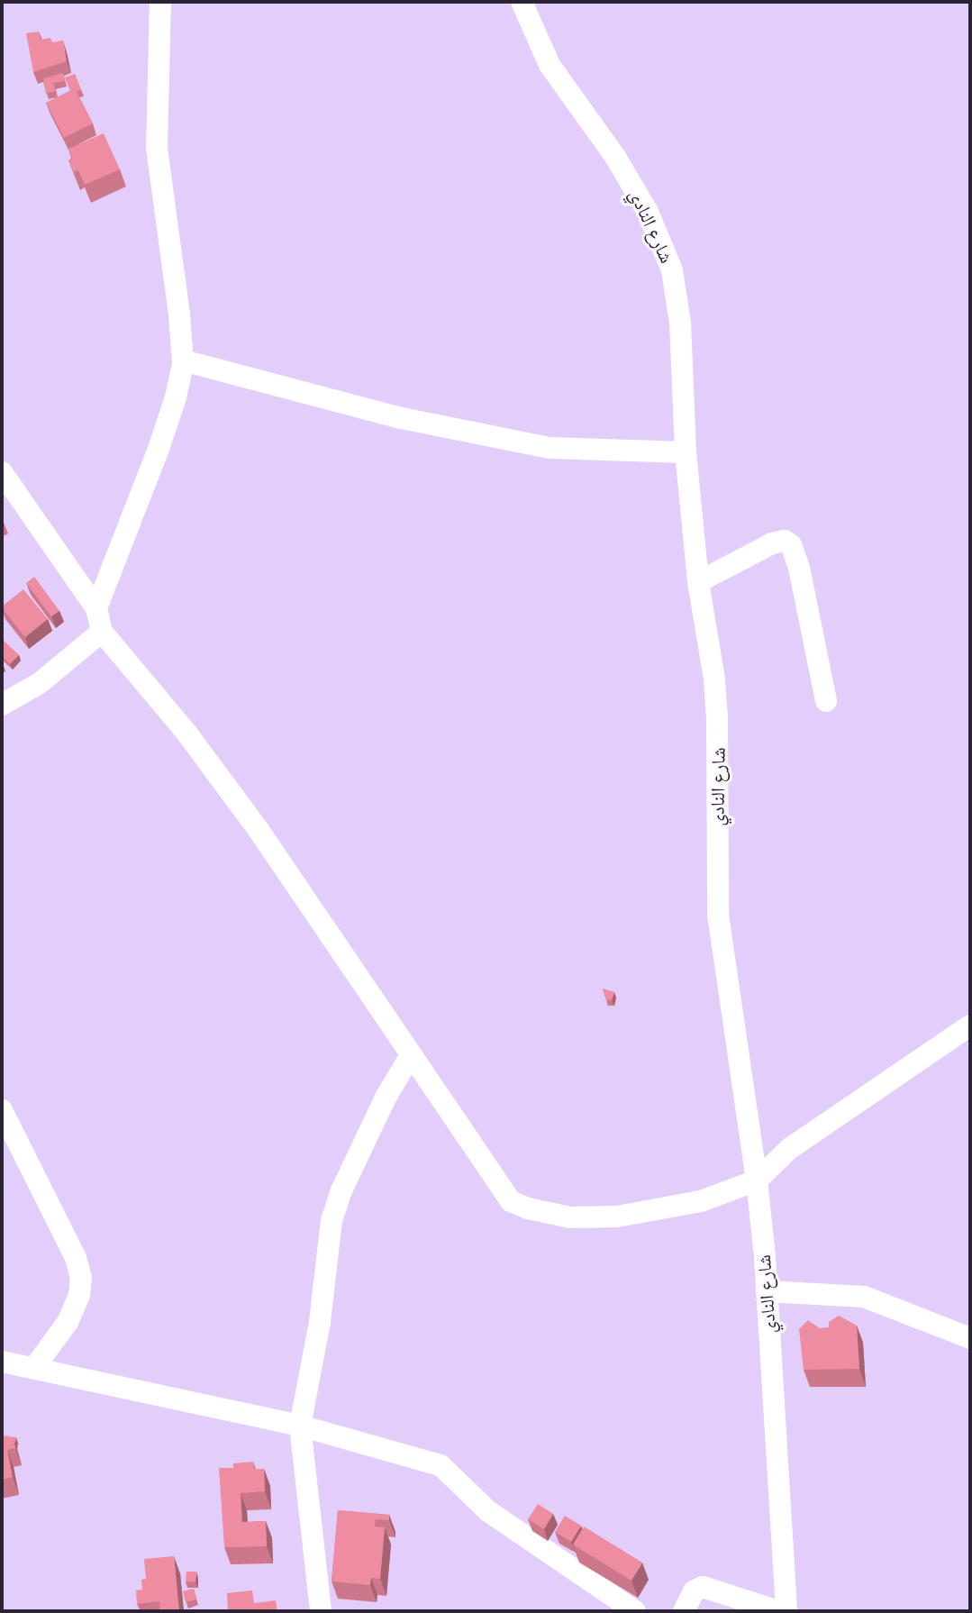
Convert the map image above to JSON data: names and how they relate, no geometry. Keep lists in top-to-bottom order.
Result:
{
  "streets": {
    "street": ["شارع النادي"]
  }
}
